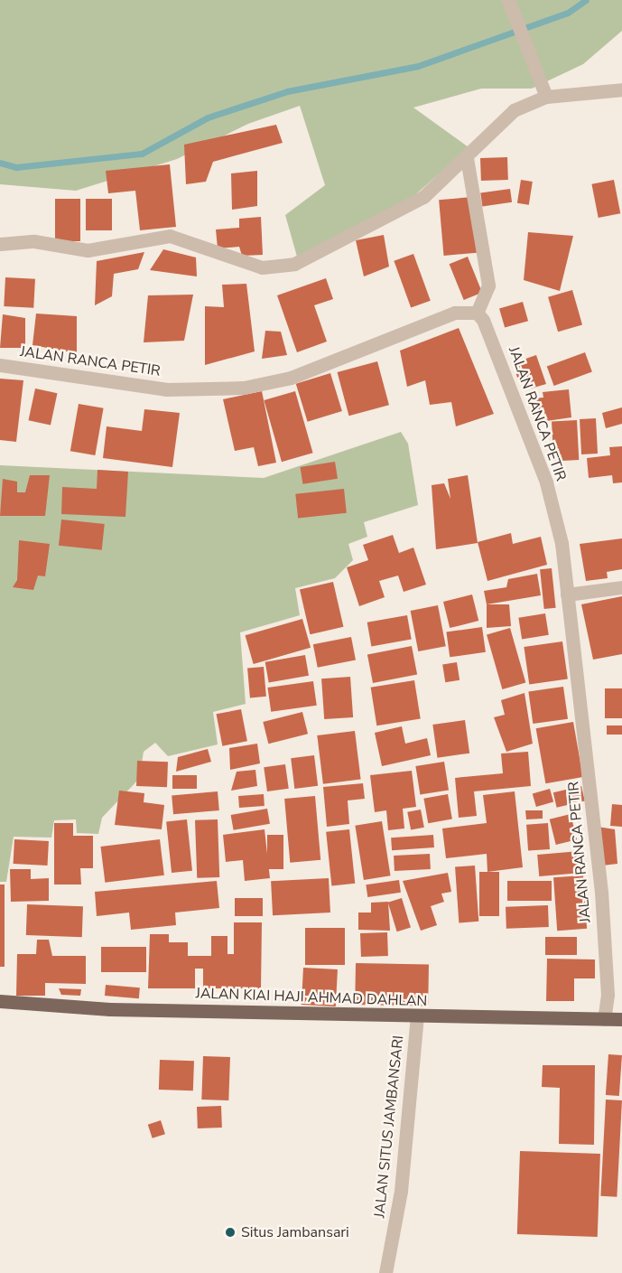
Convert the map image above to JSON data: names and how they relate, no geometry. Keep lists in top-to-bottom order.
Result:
{
  "streets": {
    "main road": ["JALAN KIAI HAJI AHMAD DAHLAN"],
    "street": ["JALAN RANCA PETIR", "JALAN SITUS JAMBANSARI"]
  },
  "crossings": [
    ["JALAN RANCA PETIR", "JALAN KIAI HAJI AHMAD DAHLAN"],
    ["JALAN KIAI HAJI AHMAD DAHLAN", "JALAN SITUS JAMBANSARI"]
  ],
  "places": ["Situs Jambansari"]
}
